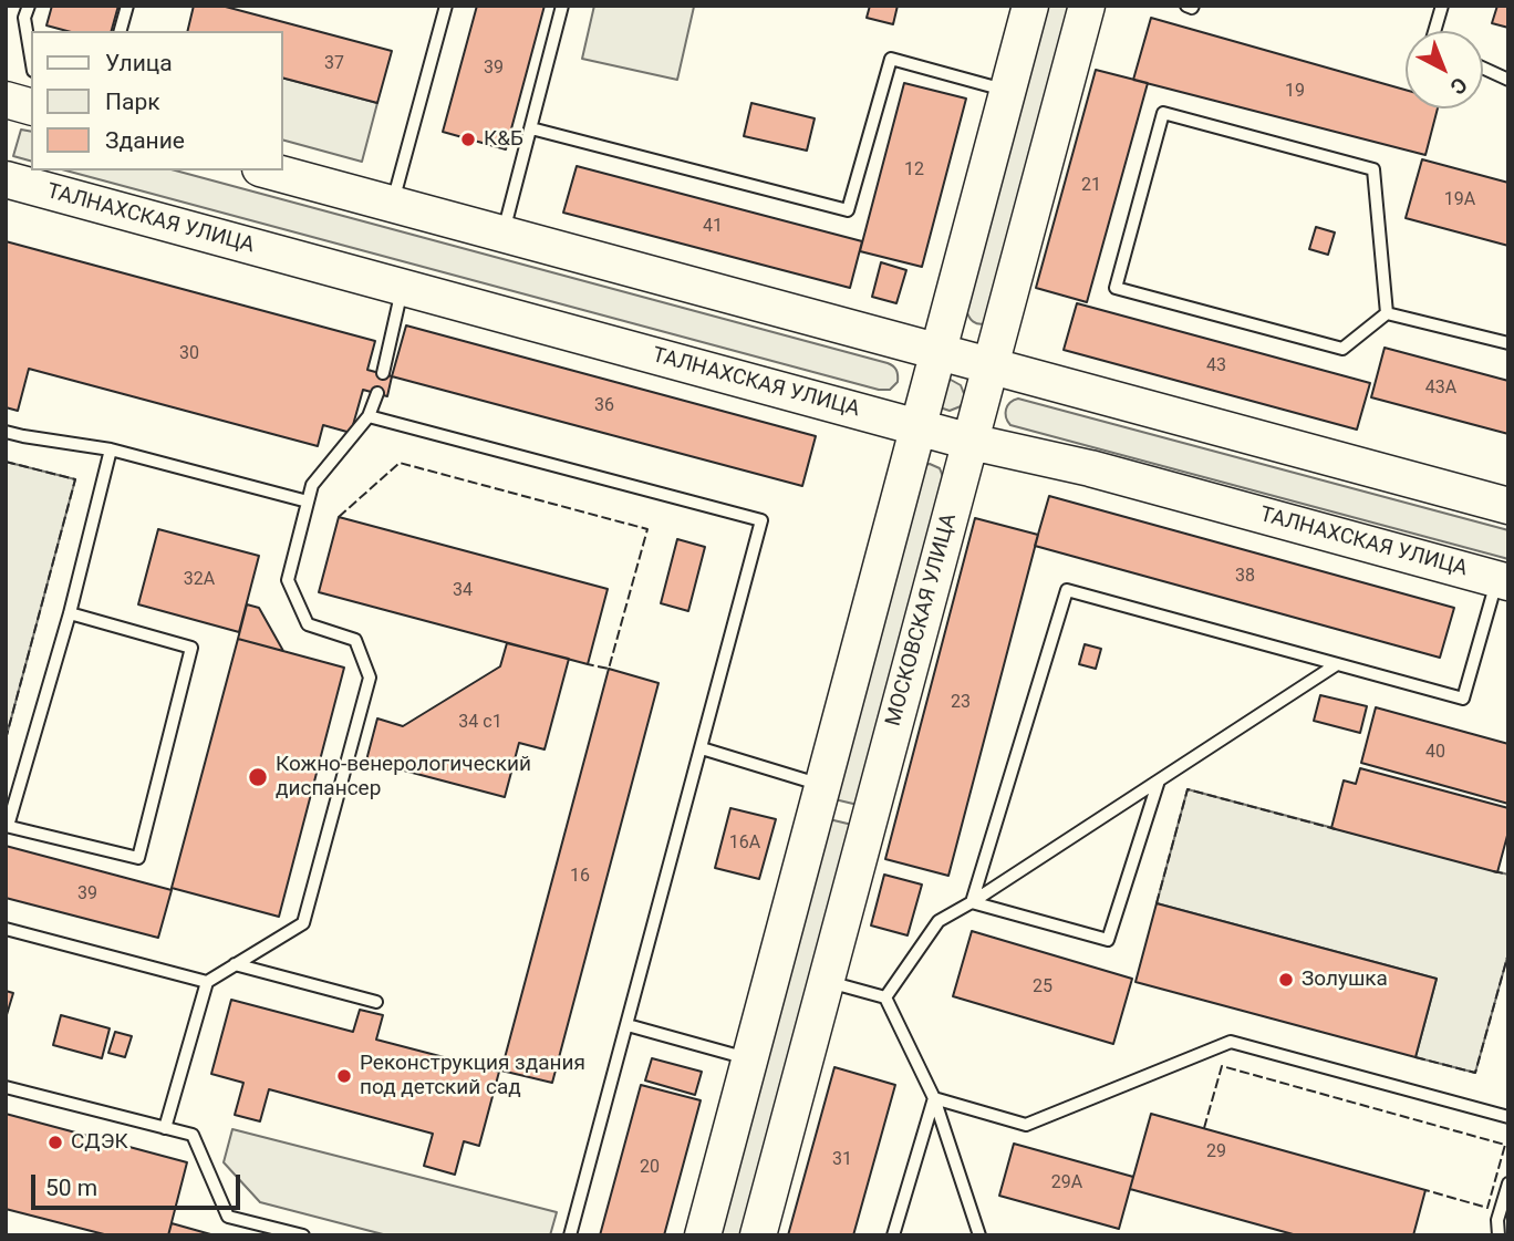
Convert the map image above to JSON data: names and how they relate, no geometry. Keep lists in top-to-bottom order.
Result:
{
  "streets": {
    "street": ["ТАЛНАХСКАЯ УЛИЦА", "МОСКОВСКАЯ УЛИЦА"]
  },
  "crossings": [
    ["ТАЛНАХСКАЯ УЛИЦА", "МОСКОВСКАЯ УЛИЦА"]
  ],
  "places": [
    "К&Б",
    "Кожно-венерологический диспансер",
    "Золушка",
    "Реконструкция здания под детский сад",
    "СДЭК"
  ],
  "house_numbers": [
    "37",
    "39",
    "19",
    "12",
    "21",
    "19А",
    "41",
    "30",
    "43",
    "43А",
    "36",
    "38",
    "32А",
    "34",
    "23",
    "34 с1",
    "40",
    "16А",
    "16",
    "39",
    "25",
    "29",
    "31",
    "20",
    "29А"
  ],
  "legend": ["Улица", "Парк", "Здание"],
  "scale_bar": "50 m",
  "north": "bottom right"
}
